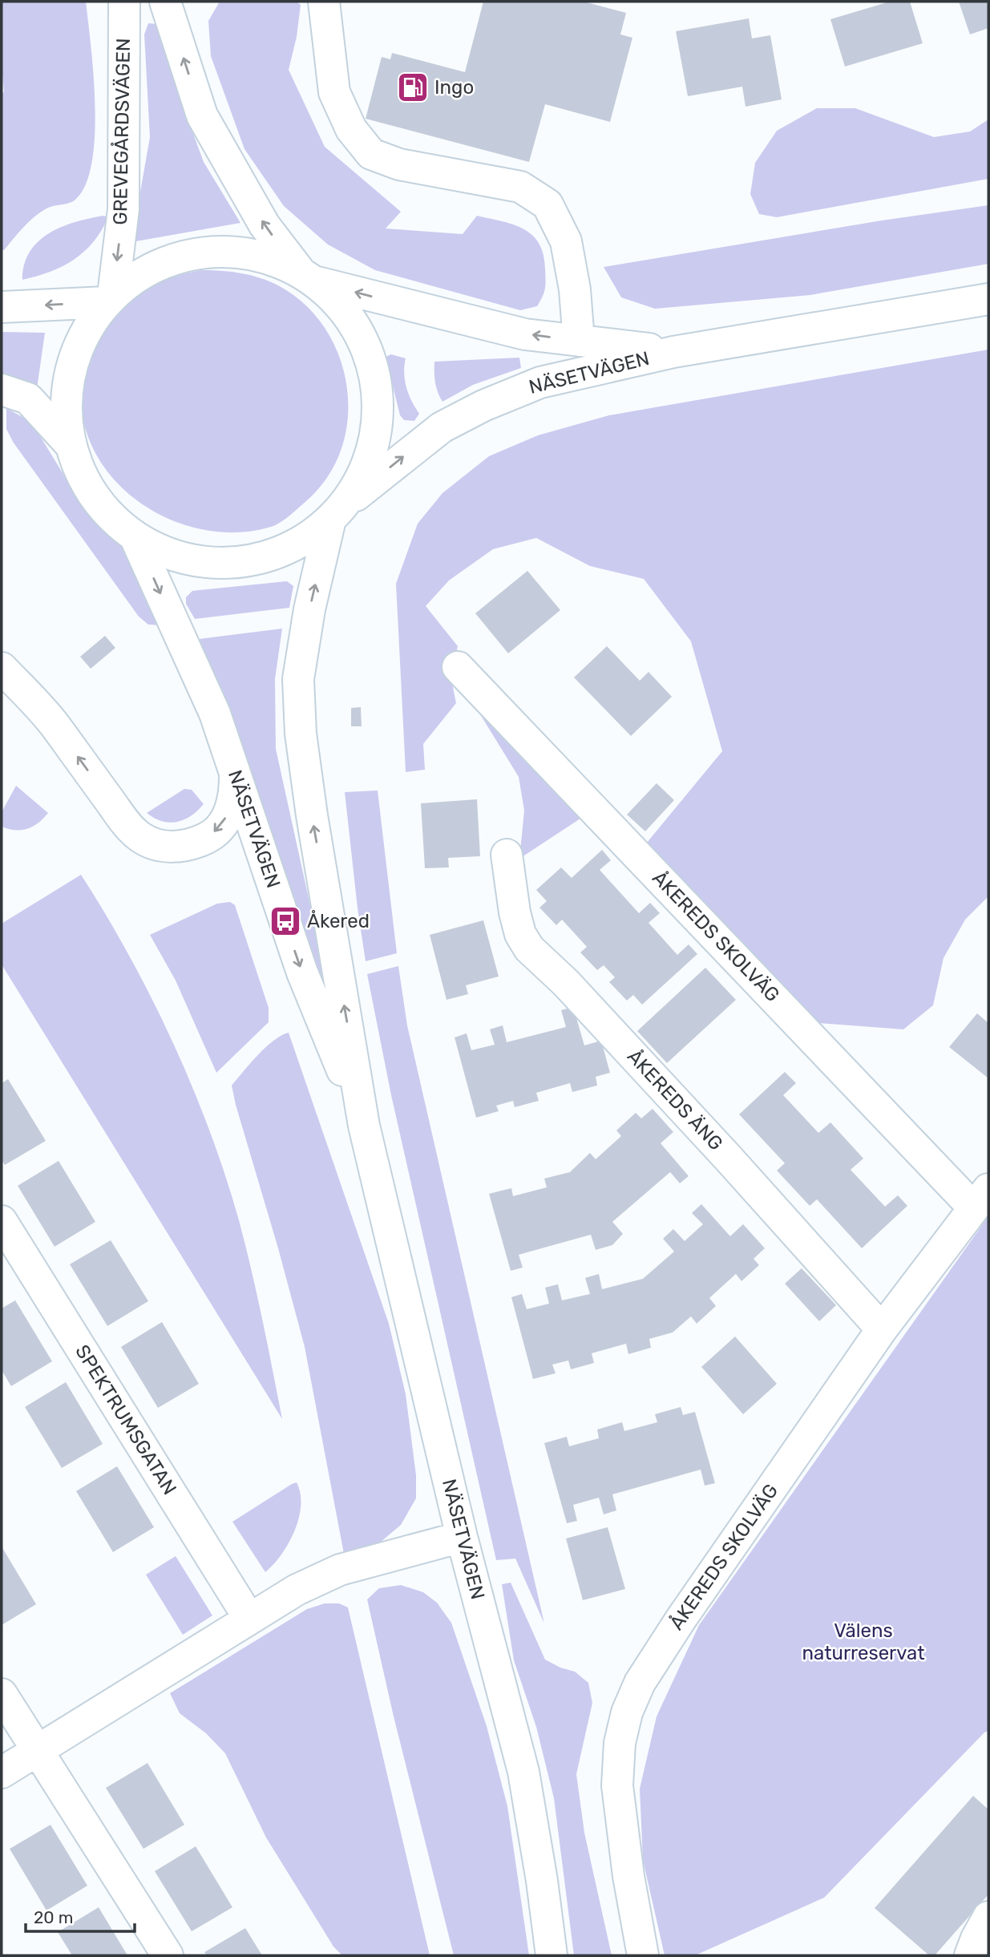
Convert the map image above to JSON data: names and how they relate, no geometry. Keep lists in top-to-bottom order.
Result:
{
  "streets": {
    "street": [
      "GREVEGÅRDSVÄGEN",
      "NÄSETVÄGEN",
      "ÅKEREDS SKOLVÄG",
      "ÅKEREDS ÄNG",
      "SPEKTRUMSGATAN"
    ]
  },
  "crossings": [
    ["GREVEGÅRDSVÄGEN", "NÄSETVÄGEN"],
    ["ÅKEREDS SKOLVÄG", "ÅKEREDS ÄNG"]
  ],
  "one_way": ["GREVEGÅRDSVÄGEN"],
  "parks": ["Välens naturreservat"],
  "places": {
    "fuel station": ["Ingo"],
    "bus stop": ["Åkered"]
  },
  "scale_bar": "20 m"
}
